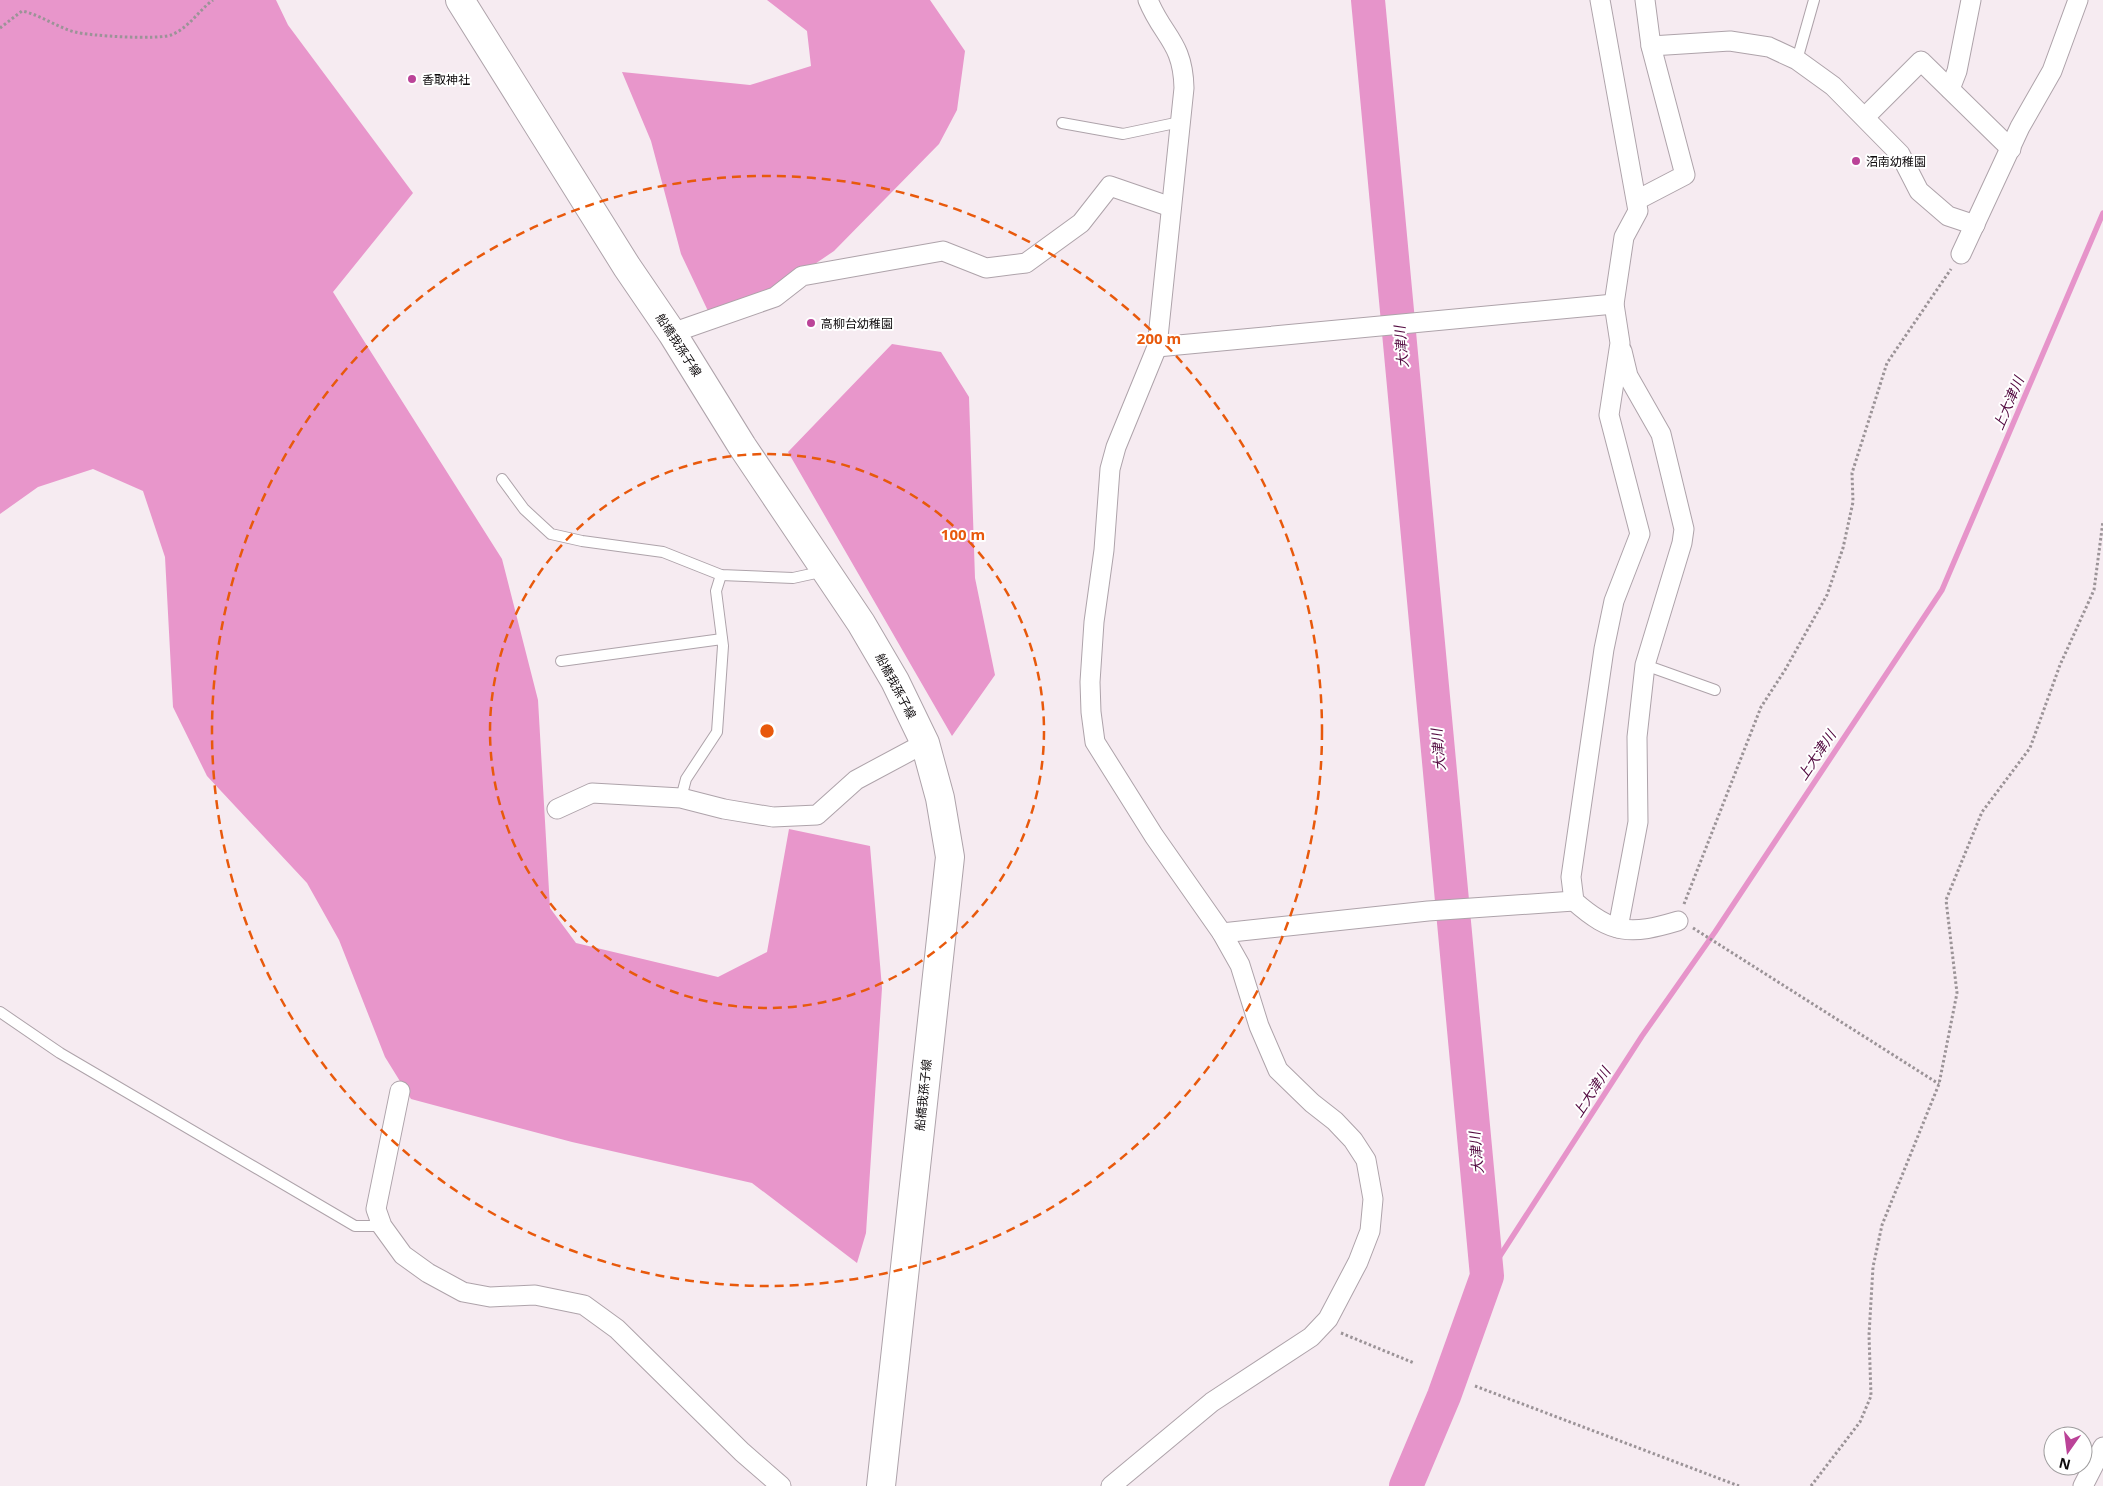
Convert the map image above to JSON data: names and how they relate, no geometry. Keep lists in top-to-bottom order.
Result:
{
  "streets": {
    "main road": ["船橋我孫子線"]
  },
  "water": ["大津川", "上大津川"],
  "places": ["香取神社", "沼南幼稚園", "高柳台幼稚園"],
  "north": "bottom",
  "rings": ["200 m", "100 m"]
}
